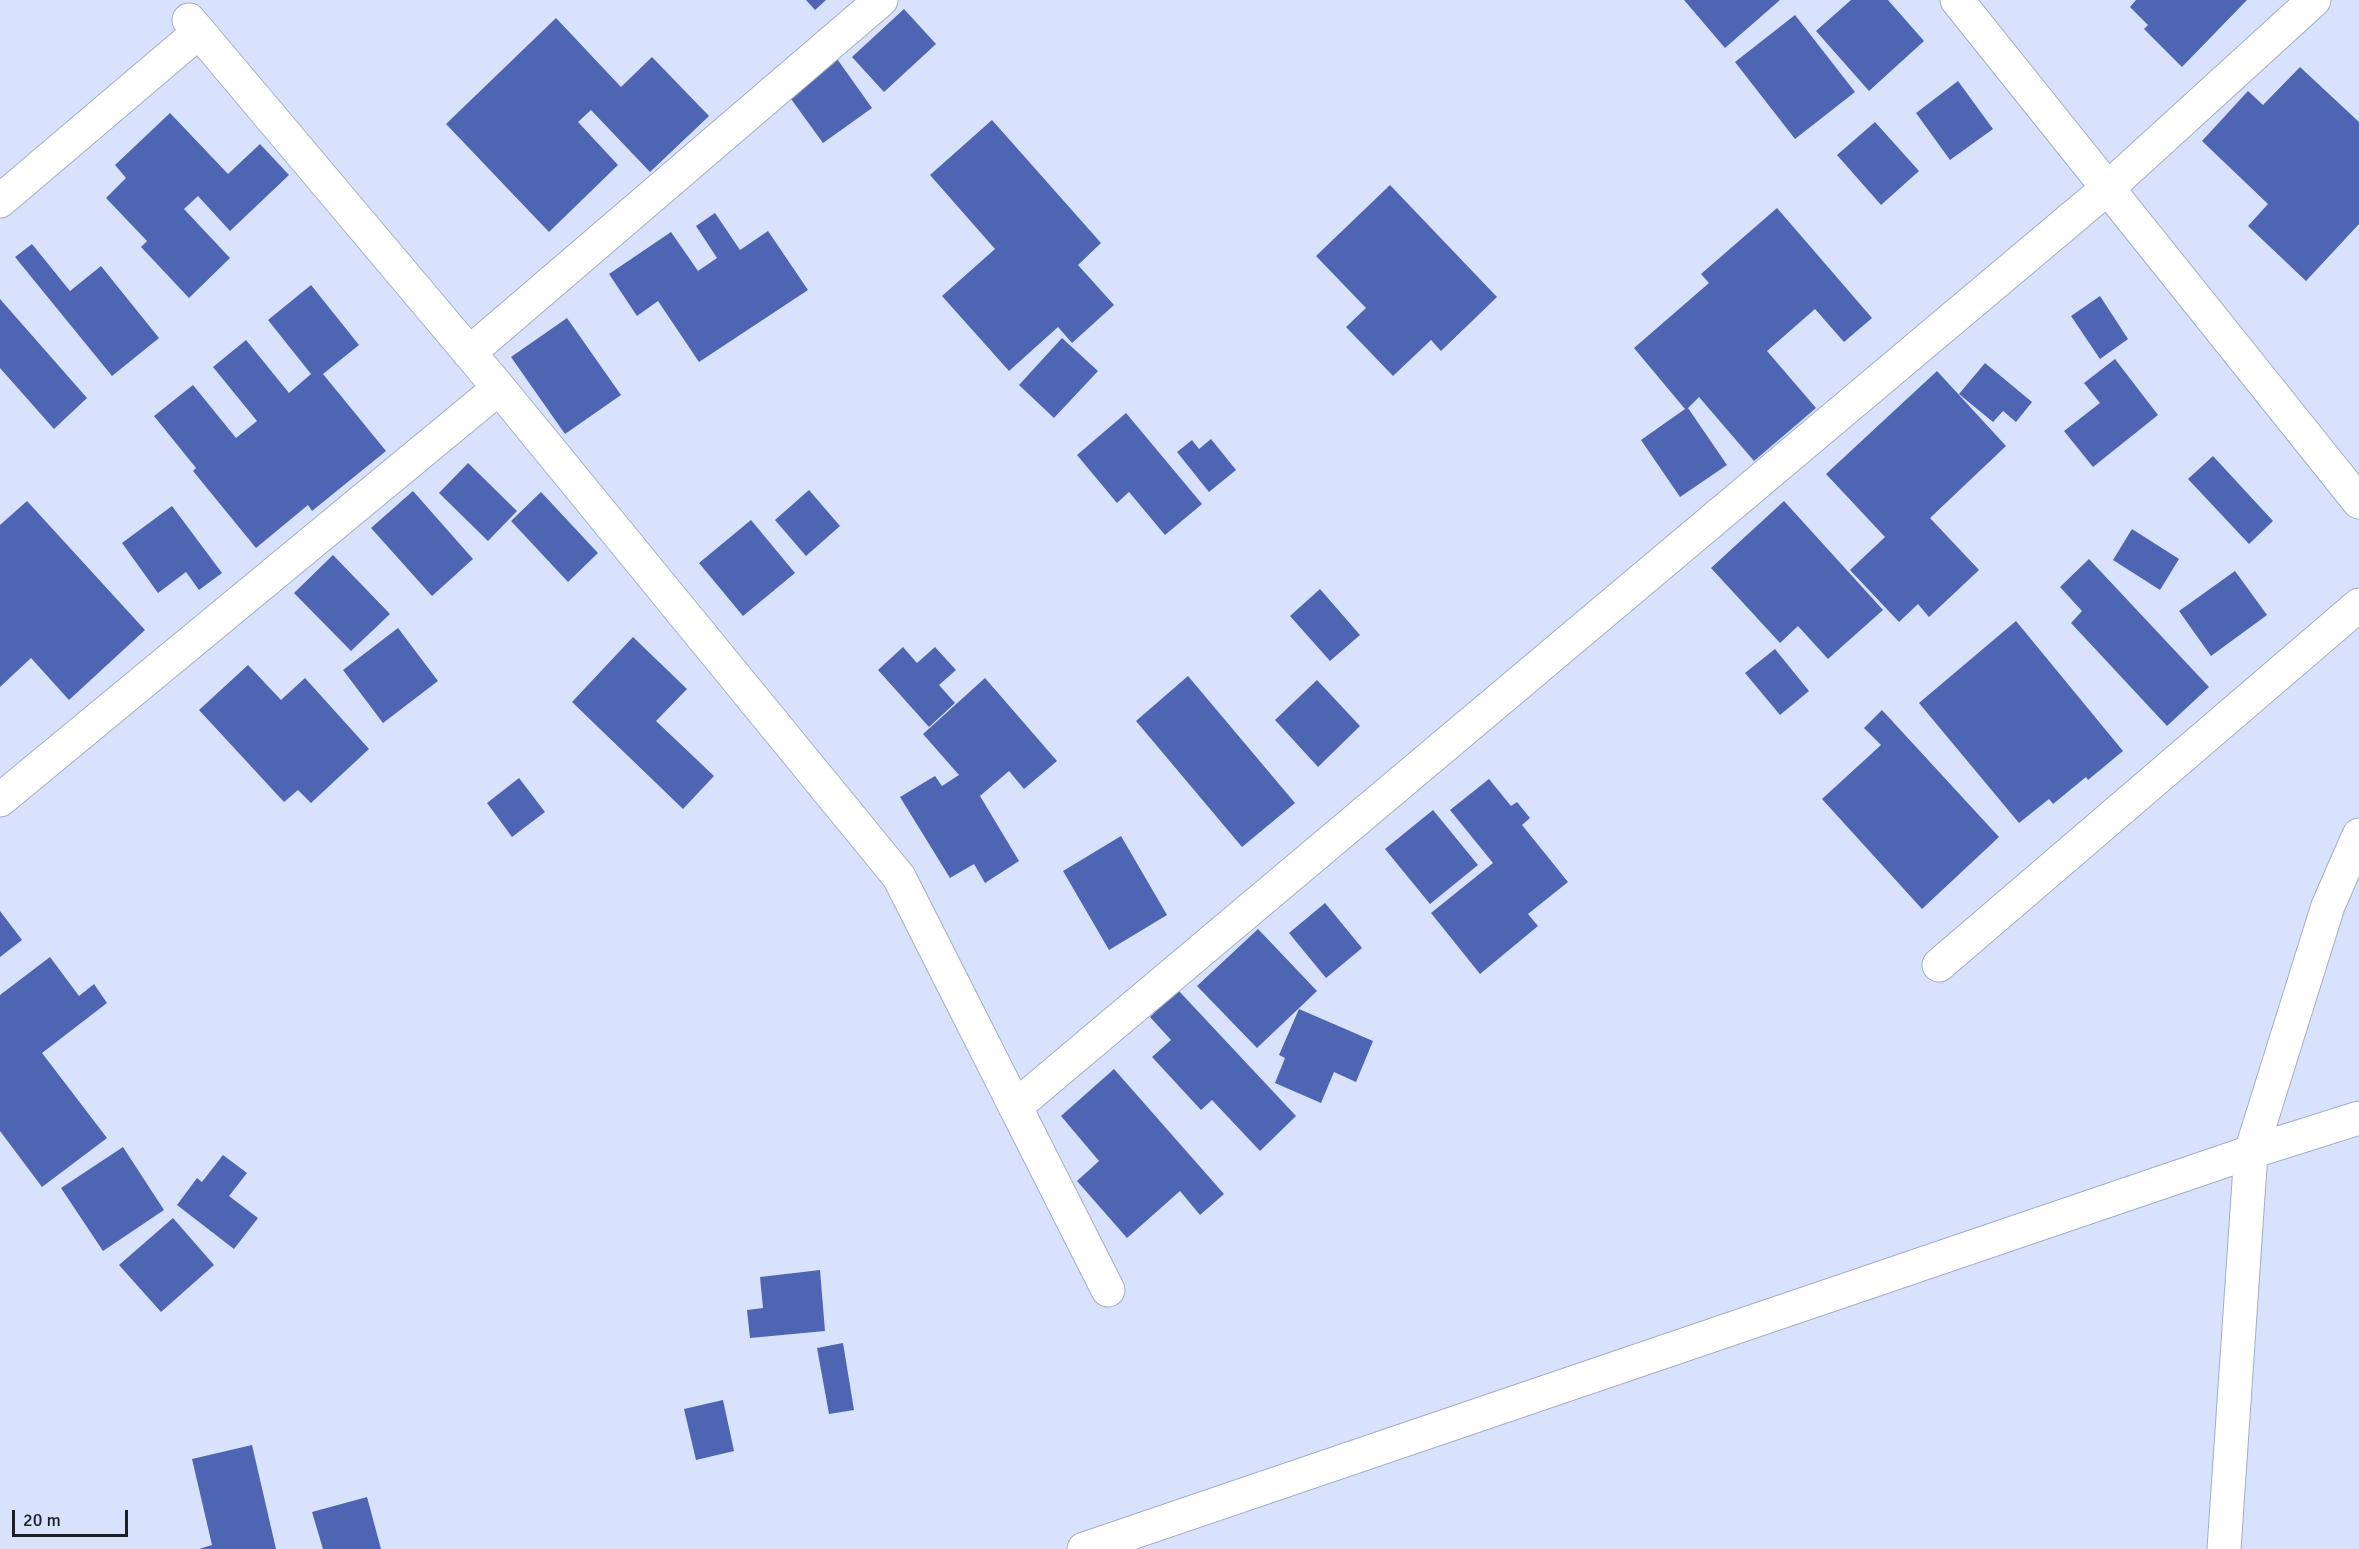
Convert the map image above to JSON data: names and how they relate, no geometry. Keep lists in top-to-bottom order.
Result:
{
  "scale_bar": "20 m"
}
